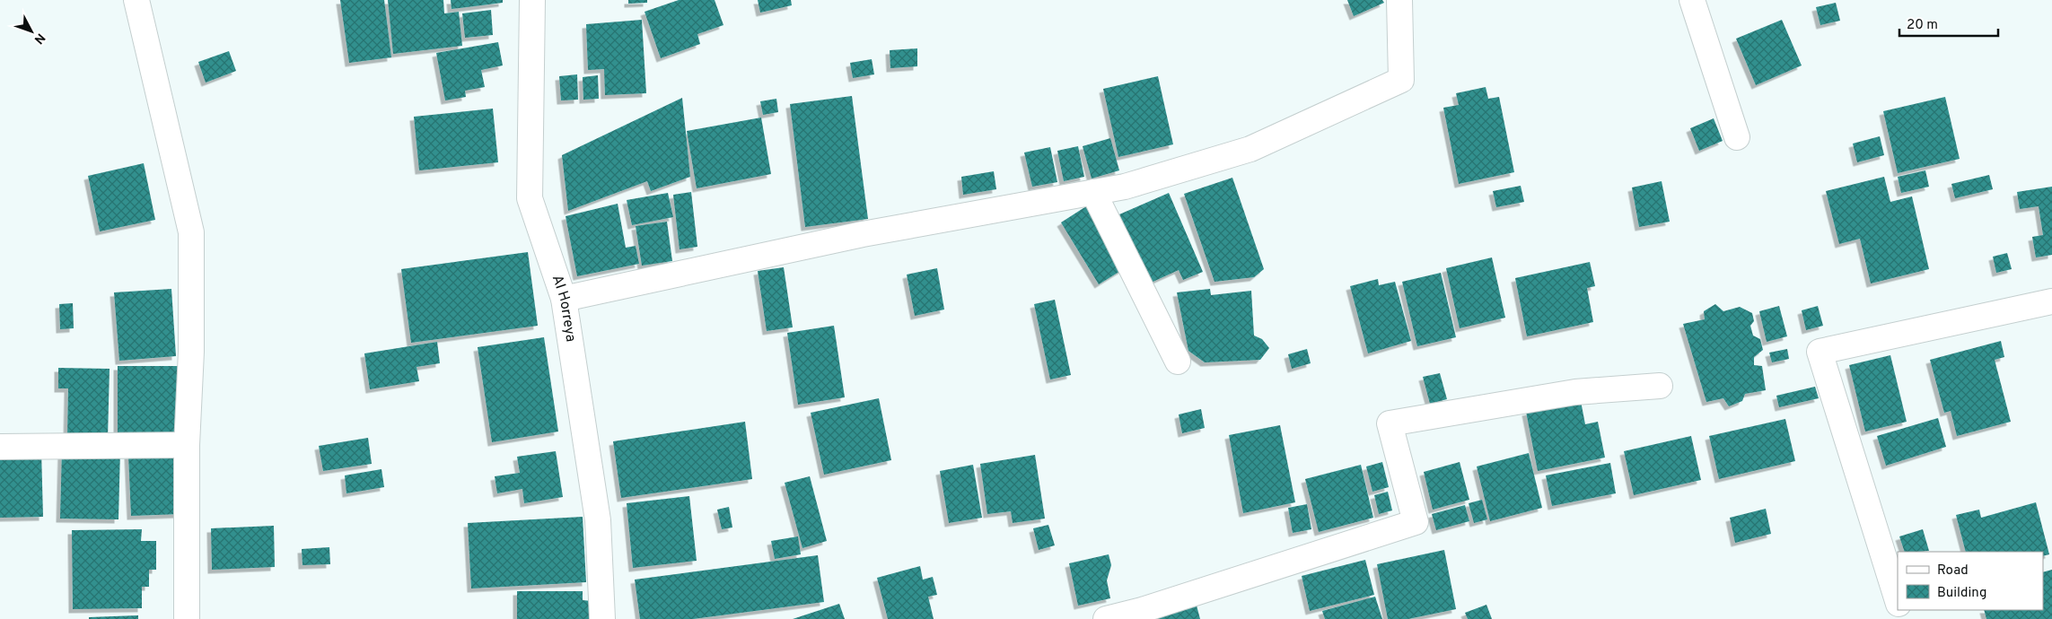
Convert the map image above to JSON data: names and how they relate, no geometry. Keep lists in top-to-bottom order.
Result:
{
  "streets": {
    "street": ["Al Horreya"]
  },
  "legend": ["Road", "Building"],
  "scale_bar": "20 m",
  "north": "bottom right"
}
